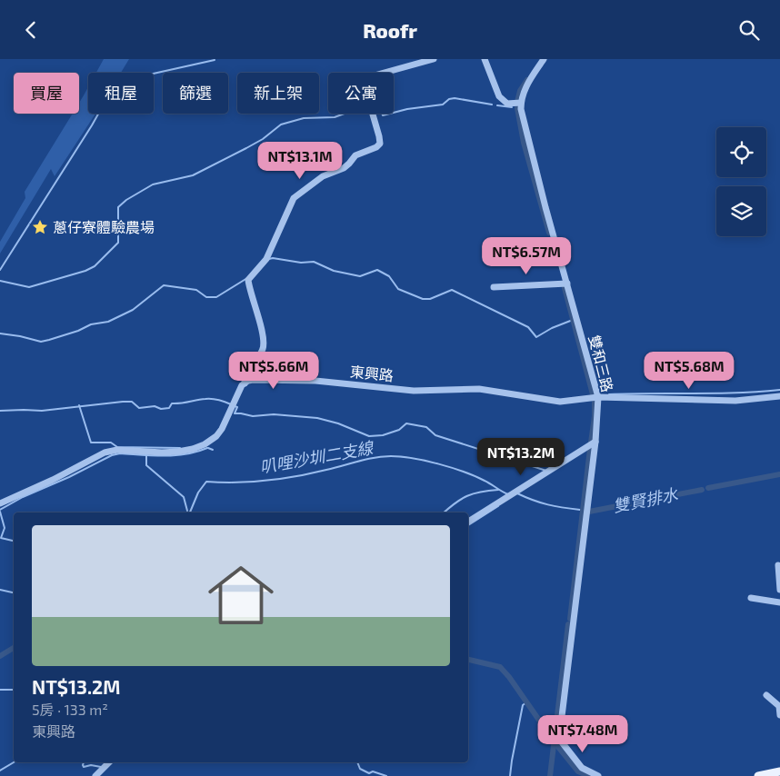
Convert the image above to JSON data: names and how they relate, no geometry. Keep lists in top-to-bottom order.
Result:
{
  "streets": {
    "street": ["雙和三路", "東興路"]
  },
  "crossings": [
    ["雙和三路", "東興路"]
  ],
  "water": ["叭哩沙圳二支線", "雙賢排水"],
  "places": {
    "place": ["蔥仔寮體驗農場"]
  },
  "page": {
    "header": "Roofr",
    "chip": [
      "買屋",
      "租屋",
      "篩選",
      "新上架",
      "公寓"
    ],
    "price": [
      "NT$13.1M",
      "NT$6.57M",
      "NT$5.66M",
      "NT$5.68M",
      "NT$13.2M",
      "NT$7.48M"
    ],
    "list": [
      {
        "name": "NT$13.2M",
        "note": "5房 · 133 m² · 東興路"
      }
    ]
  }
}
